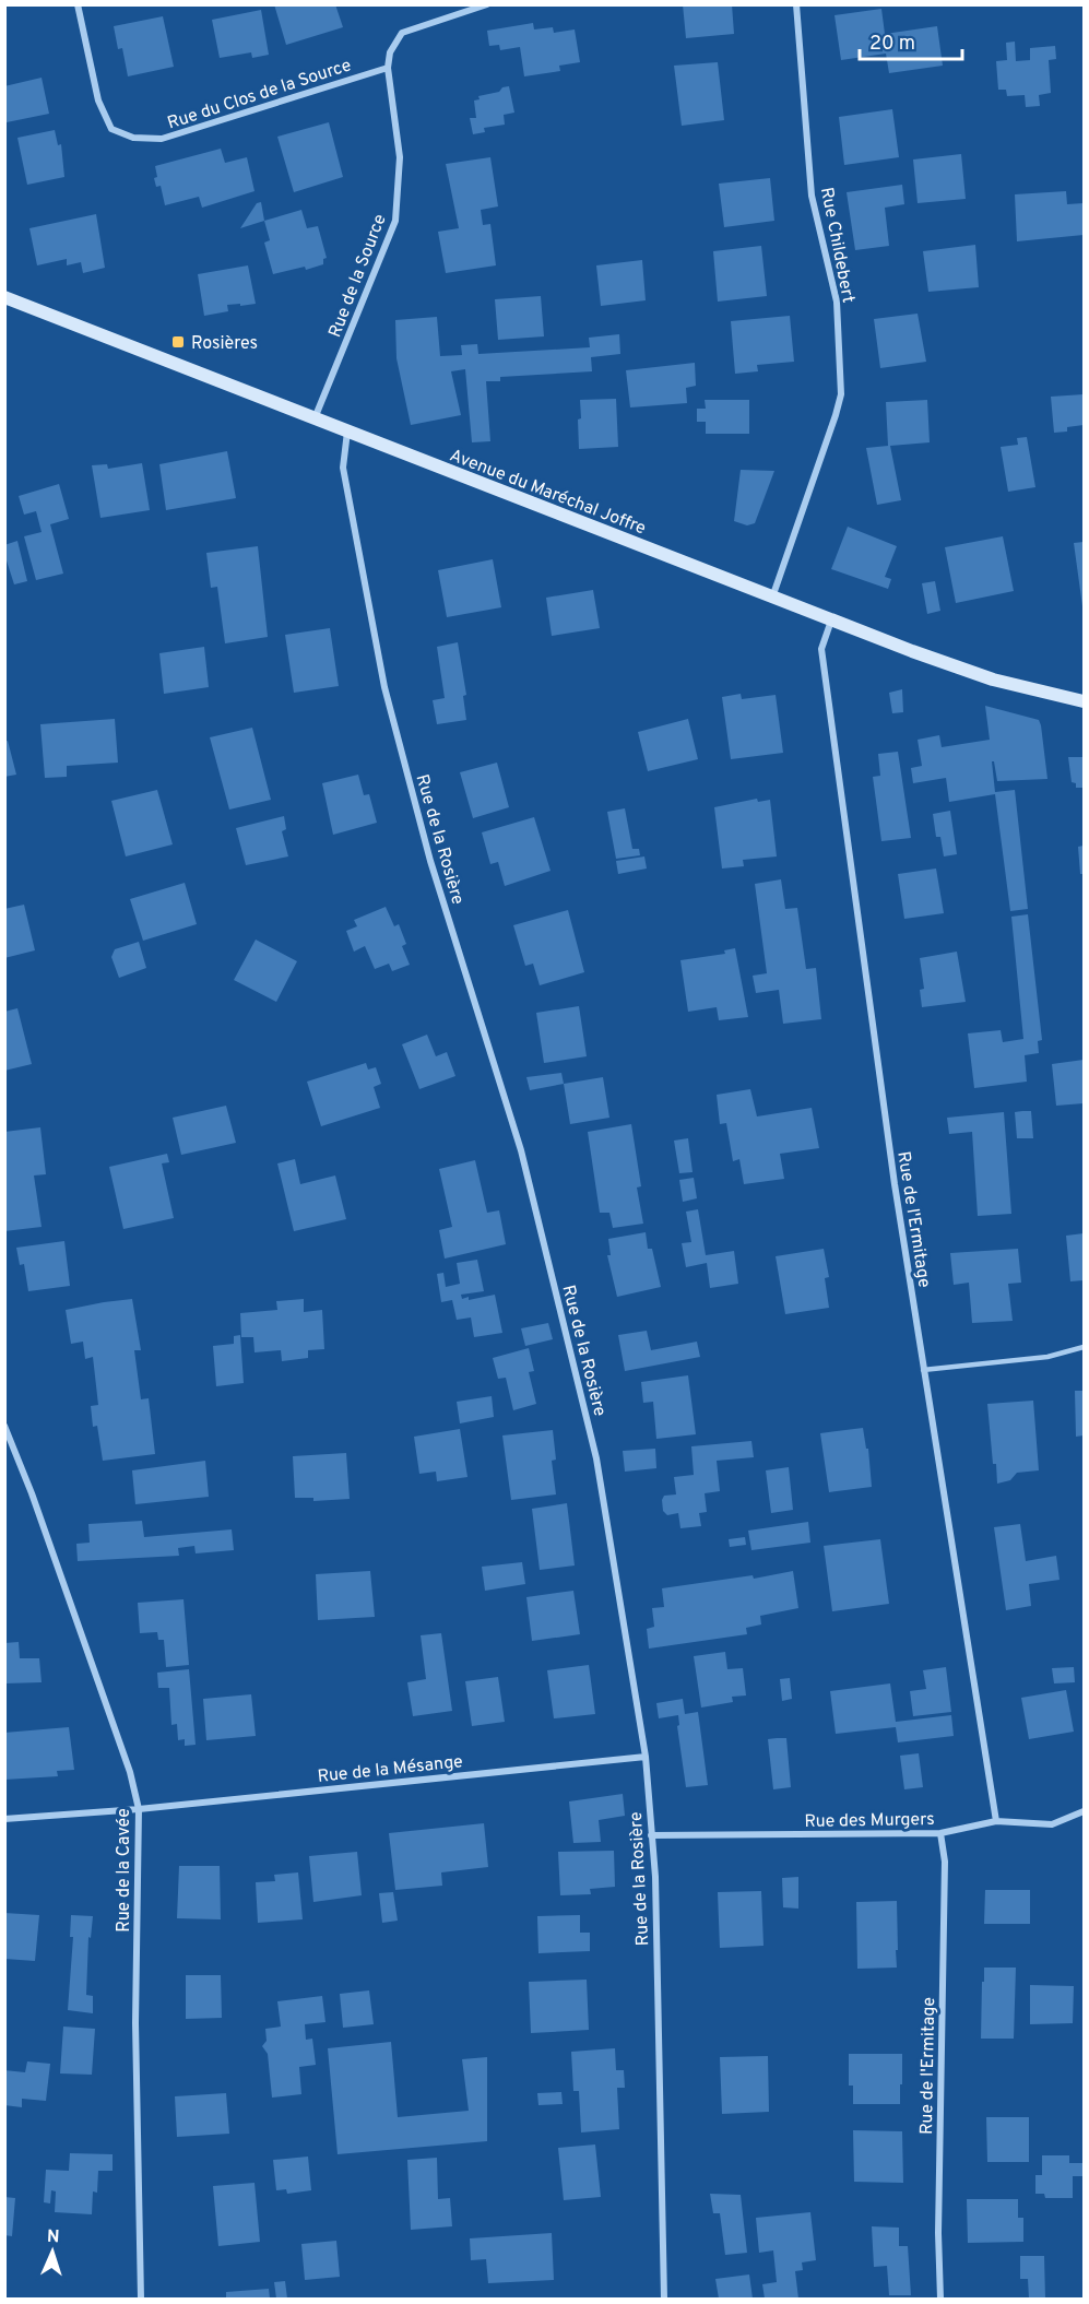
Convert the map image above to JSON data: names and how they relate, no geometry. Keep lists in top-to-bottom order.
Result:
{
  "streets": {
    "street": [
      "Rue du Clos de la Source",
      "Rue Childebert",
      "Rue de la Source",
      "Avenue du Maréchal Joffre",
      "Rue de la Rosière",
      "Rue de l'Ermitage",
      "Rue de la Mésange",
      "Rue des Murgers",
      "Rue de la Cavée"
    ]
  },
  "crossings": [
    ["Rue du Clos de la Source", "Rue de la Source"],
    ["Rue Childebert", "Avenue du Maréchal Joffre"],
    ["Rue de la Source", "Avenue du Maréchal Joffre"],
    ["Avenue du Maréchal Joffre", "Rue de la Rosière"],
    ["Avenue du Maréchal Joffre", "Rue de l'Ermitage"],
    ["Rue de la Rosière", "Rue de la Mésange"],
    ["Rue de la Rosière", "Rue des Murgers"],
    ["Rue de l'Ermitage", "Rue des Murgers"],
    ["Rue de la Mésange", "Rue de la Cavée"]
  ],
  "places": {
    "transit": ["Rosières"]
  },
  "scale_bar": "20 m",
  "north": "top"
}
